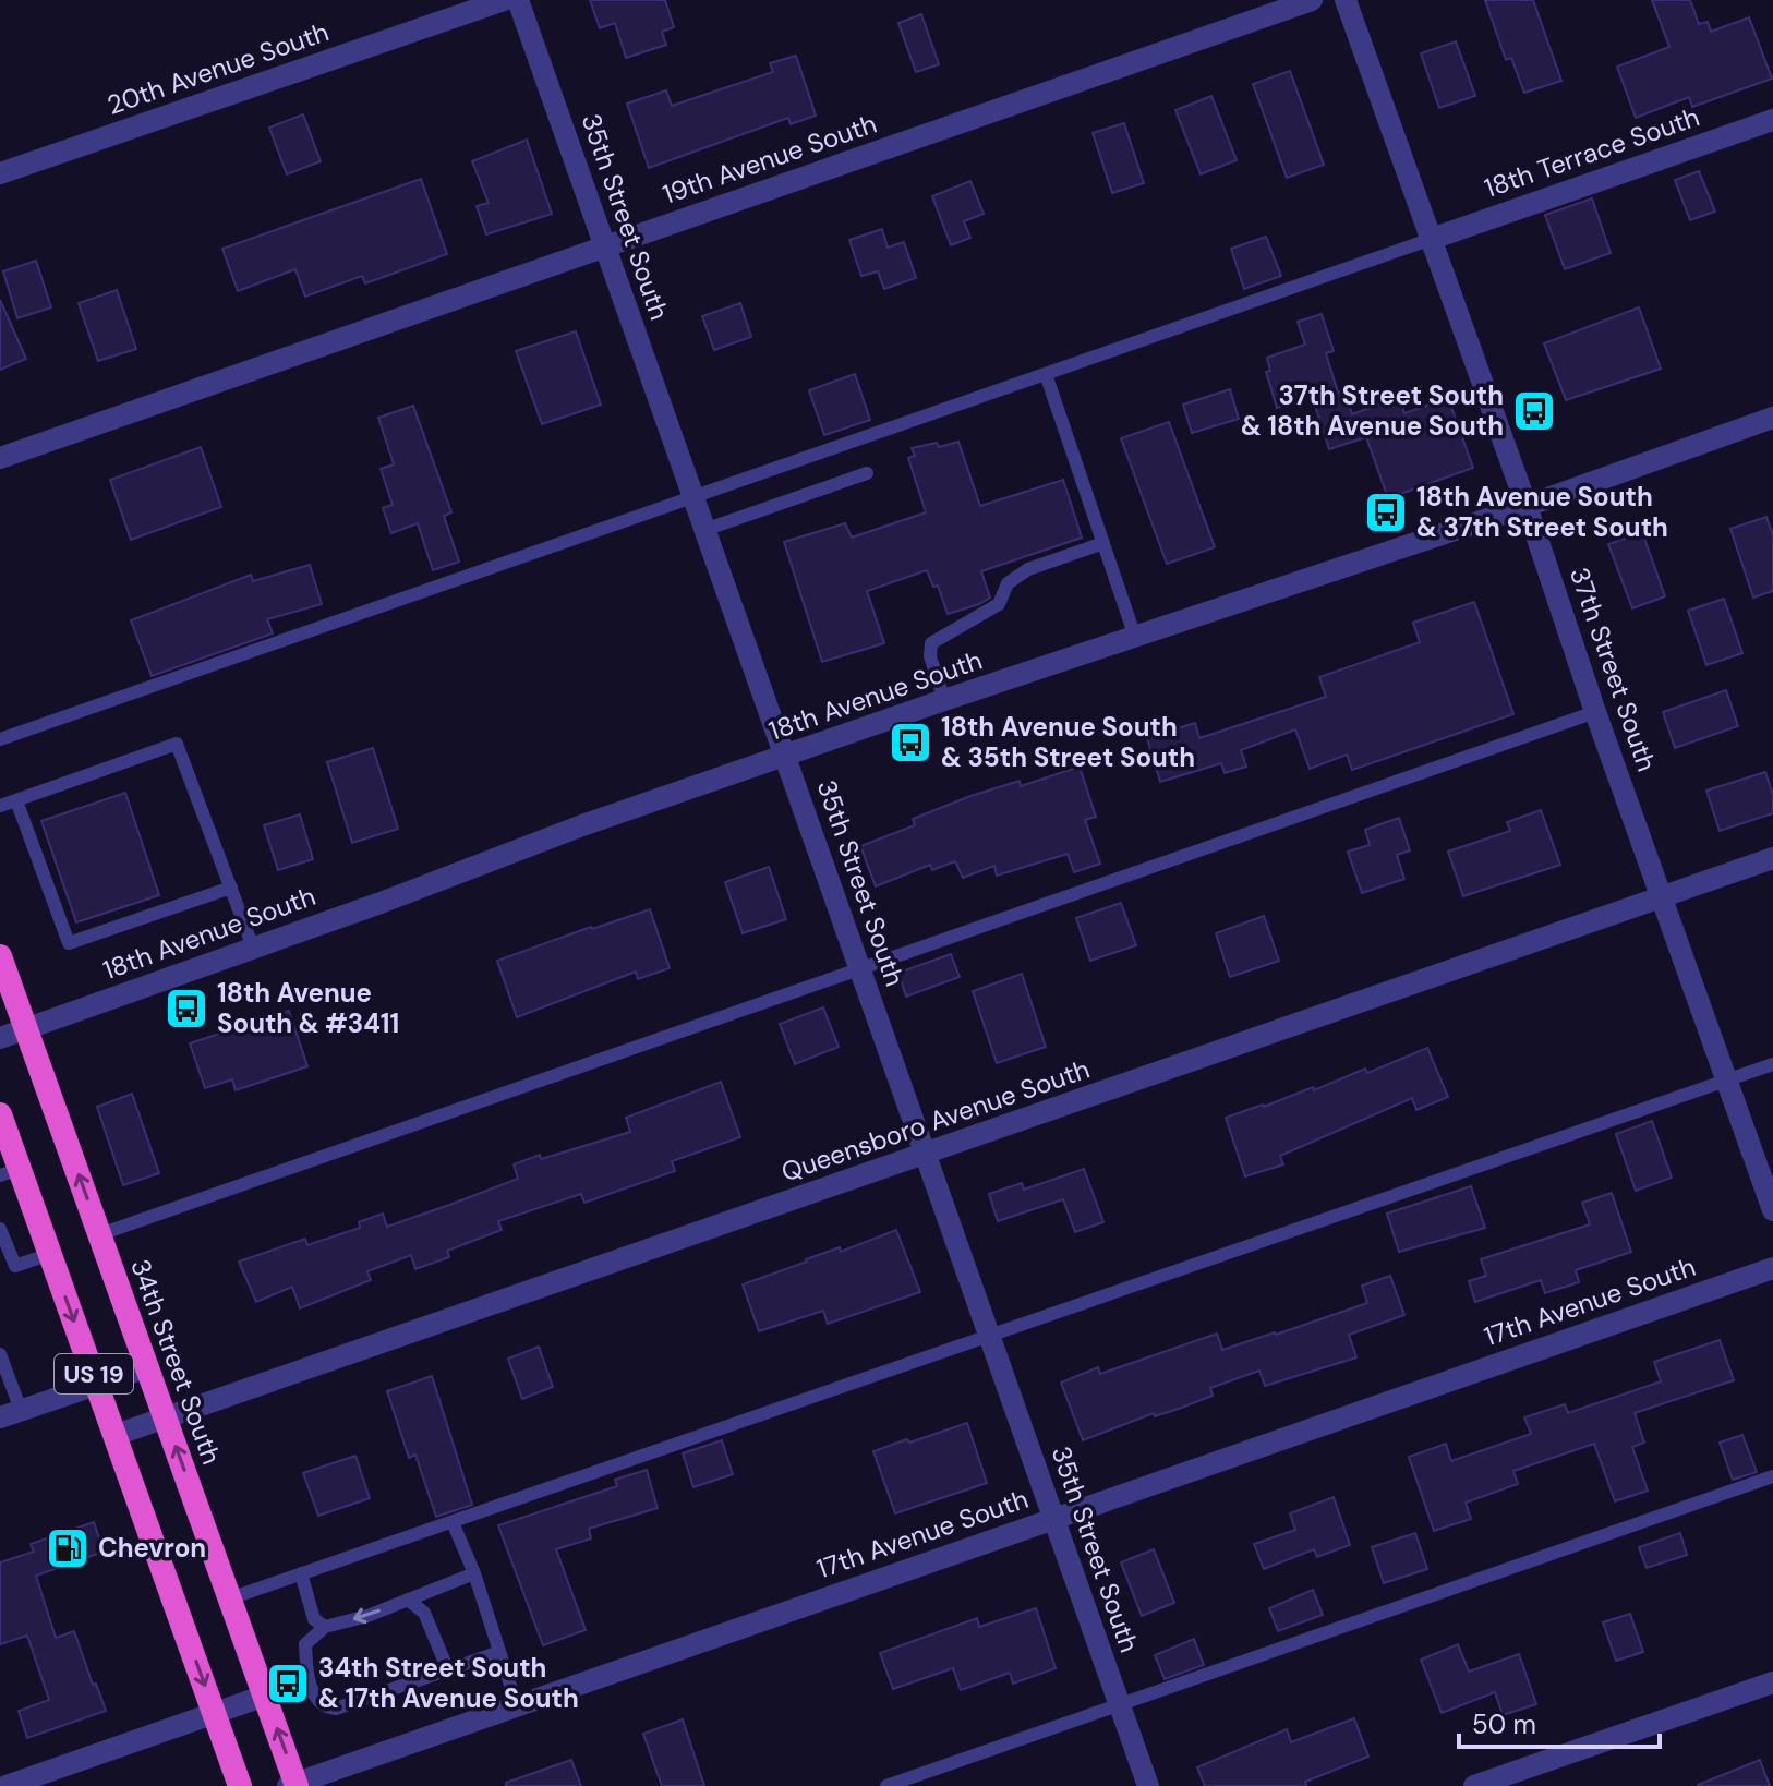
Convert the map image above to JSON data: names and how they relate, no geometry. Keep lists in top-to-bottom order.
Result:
{
  "streets": {
    "highway": ["34th Street South", "US 19"],
    "street": [
      "20th Avenue South",
      "18th Terrace South",
      "19th Avenue South",
      "35th Street South",
      "37th Street South",
      "18th Avenue South",
      "Queensboro Avenue South",
      "17th Avenue South"
    ]
  },
  "crossings": [
    ["18th Terrace South", "37th Street South"],
    ["19th Avenue South", "35th Street South"],
    ["35th Street South", "18th Avenue South"],
    ["35th Street South", "Queensboro Avenue South"],
    ["35th Street South", "17th Avenue South"],
    ["37th Street South", "18th Avenue South"],
    ["37th Street South", "Queensboro Avenue South"],
    ["18th Avenue South", "34th Street South"],
    ["Queensboro Avenue South", "34th Street South"],
    ["Queensboro Avenue South", "US 19"],
    ["17th Avenue South", "34th Street South"]
  ],
  "places": {
    "bus stop": [
      "37th Street South & 18th Avenue South",
      "18th Avenue South & 37th Street South",
      "18th Avenue South & 35th Street South",
      "18th Avenue South & #3411",
      "34th Street South & 17th Avenue South"
    ],
    "fuel station": ["Chevron"]
  },
  "scale_bar": "50 m"
}
